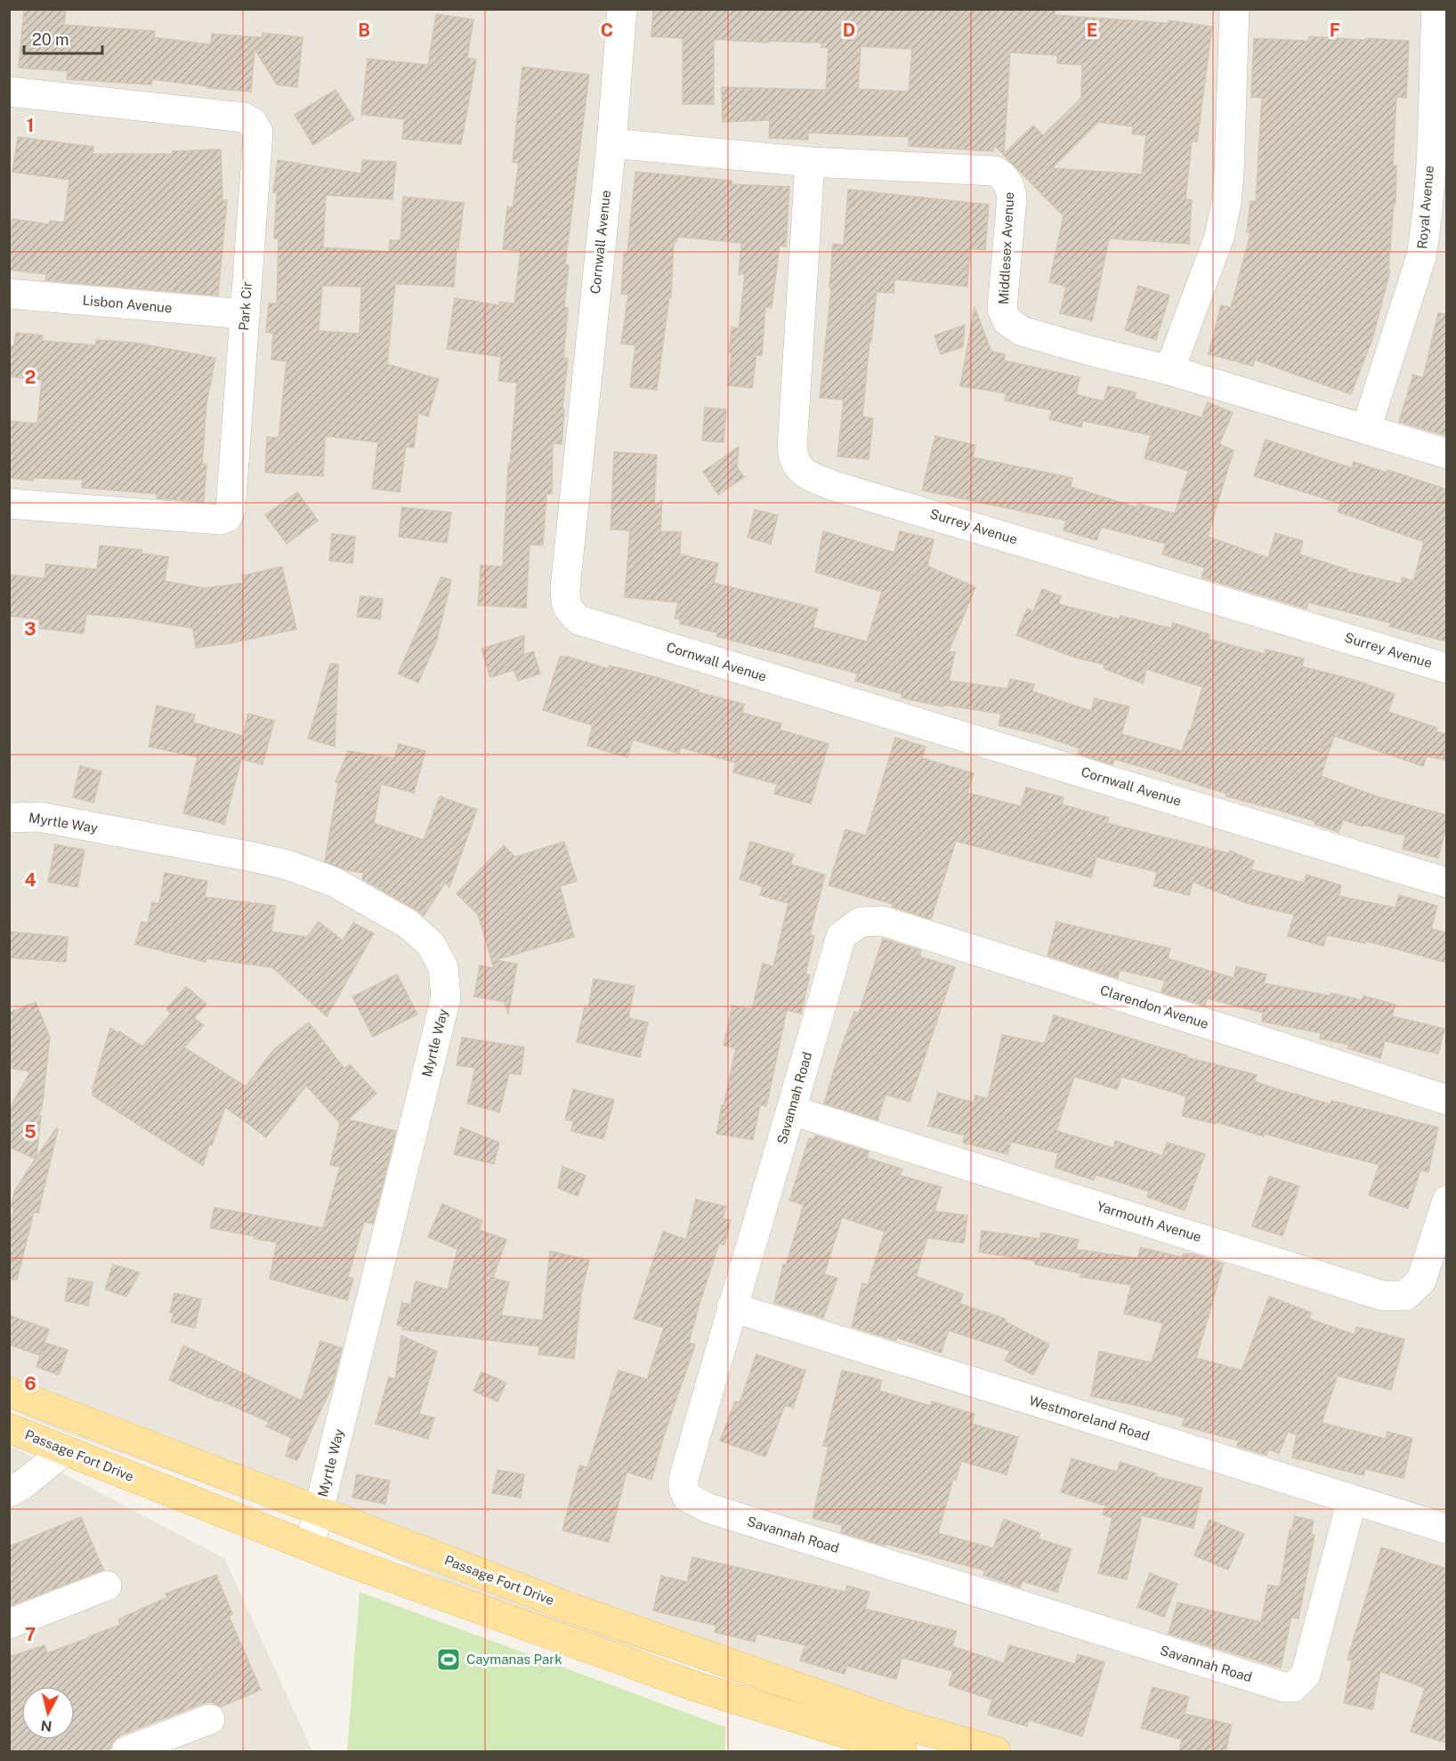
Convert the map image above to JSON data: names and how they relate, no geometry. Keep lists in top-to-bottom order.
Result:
{
  "streets": {
    "main road": ["Passage Fort Drive"],
    "street": [
      "Royal Avenue",
      "Cornwall Avenue",
      "Middlesex Avenue",
      "Lisbon Avenue",
      "Park Cir",
      "Surrey Avenue",
      "Myrtle Way",
      "Clarendon Avenue",
      "Savannah Road",
      "Yarmouth Avenue",
      "Westmoreland Road"
    ]
  },
  "crossings": [
    ["Royal Avenue", "Middlesex Avenue"],
    ["Cornwall Avenue", "Middlesex Avenue"],
    ["Middlesex Avenue", "Surrey Avenue"],
    ["Lisbon Avenue", "Park Cir"],
    ["Myrtle Way", "Passage Fort Drive"],
    ["Clarendon Avenue", "Savannah Road"],
    ["Savannah Road", "Yarmouth Avenue"],
    ["Savannah Road", "Westmoreland Road"]
  ],
  "places": {
    "sports": ["Caymanas Park"]
  },
  "scale_bar": "20 m",
  "north": "bottom",
  "grid": {
    "columns": [
      "B",
      "C",
      "D",
      "E",
      "F"
    ],
    "rows": [
      "1",
      "2",
      "3",
      "4",
      "5",
      "6",
      "7"
    ]
  }
}
